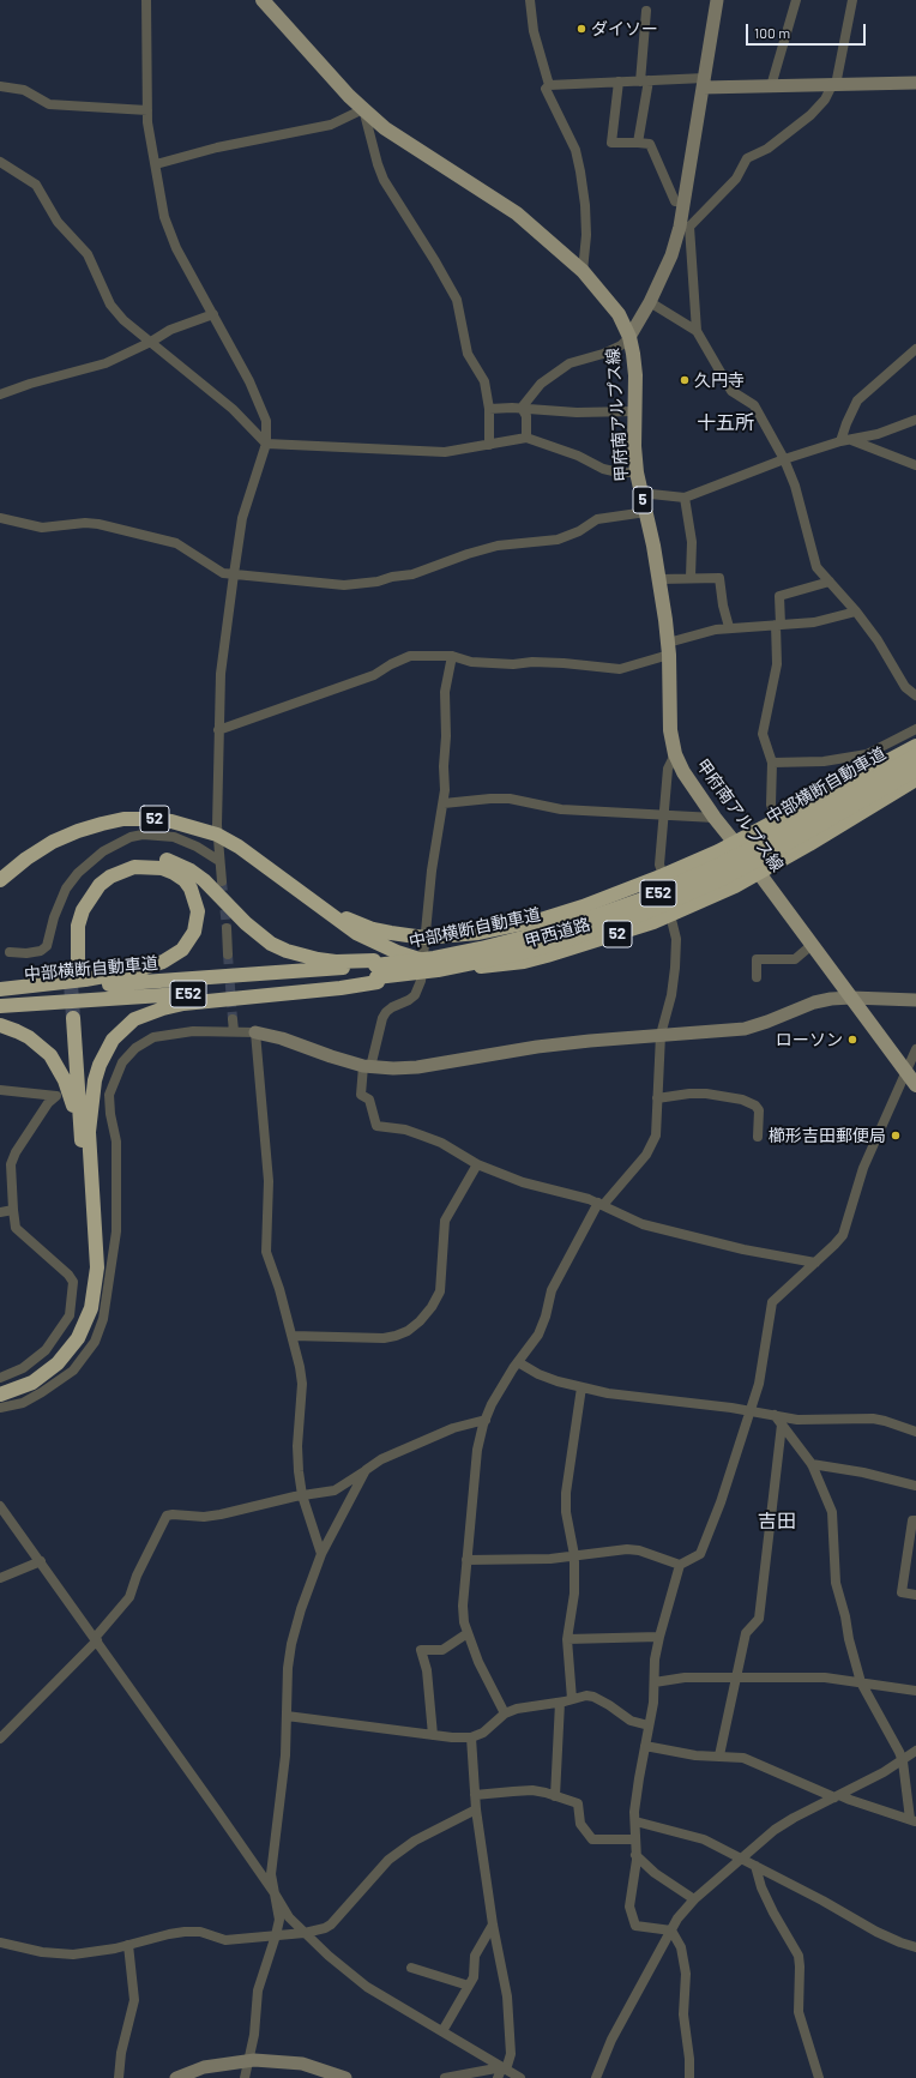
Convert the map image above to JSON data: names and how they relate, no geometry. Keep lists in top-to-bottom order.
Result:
{
  "streets": {
    "highway": [
      "中部横断自動車道",
      "52",
      "E52",
      "甲西道路"
    ],
    "main road": ["甲府南アルプス線", "5"]
  },
  "crossings": [
    ["甲府南アルプス線", "甲西道路"]
  ],
  "districts": ["十五所", "吉田"],
  "places": [
    "ダイソー",
    "久円寺",
    "ローソン",
    "櫛形吉田郵便局"
  ],
  "scale_bar": "100 m"
}
